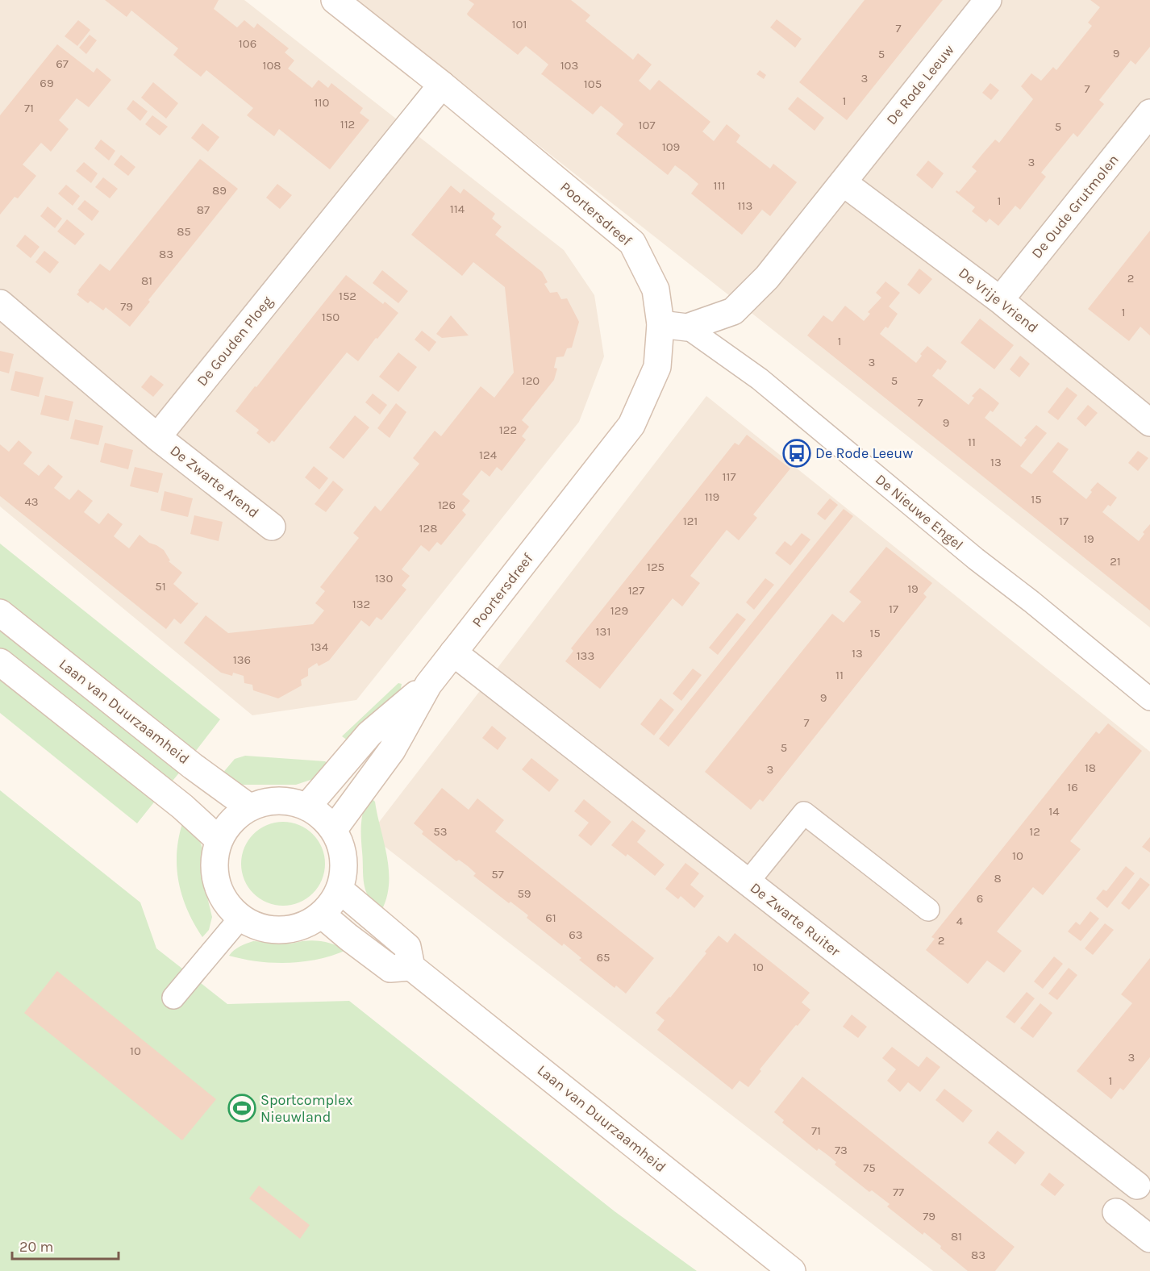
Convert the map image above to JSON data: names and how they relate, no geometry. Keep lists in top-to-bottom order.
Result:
{
  "streets": {
    "street": [
      "De Rode Leeuw",
      "De Oude Grutmolen",
      "Poortersdreef",
      "De Vrije Vriend",
      "De Gouden Ploeg",
      "De Zwarte Arend",
      "Laan van Duurzaamheid",
      "De Zwarte Ruiter"
    ],
    "lane": ["De Nieuwe Engel"]
  },
  "crossings": [
    ["De Rode Leeuw", "Poortersdreef"],
    ["De Rode Leeuw", "De Vrije Vriend"],
    ["De Rode Leeuw", "De Nieuwe Engel"],
    ["De Oude Grutmolen", "De Vrije Vriend"],
    ["Poortersdreef", "De Gouden Ploeg"],
    ["Poortersdreef", "Laan van Duurzaamheid"],
    ["Poortersdreef", "De Zwarte Ruiter"],
    ["De Gouden Ploeg", "De Zwarte Arend"]
  ],
  "places": {
    "bus stop": ["De Rode Leeuw"],
    "sports": ["Sportcomplex Nieuwland"]
  },
  "house_numbers": [
    "101",
    "7",
    "106",
    "9",
    "5",
    "67",
    "108",
    "103",
    "3",
    "69",
    "105",
    "7",
    "1",
    "110",
    "71",
    "112",
    "107",
    "5",
    "109",
    "3",
    "111",
    "89",
    "1",
    "113",
    "114",
    "87",
    "85",
    "83",
    "2",
    "81",
    "152",
    "79",
    "1",
    "150",
    "1",
    "3",
    "120",
    "5",
    "7",
    "9",
    "122",
    "11",
    "124",
    "13",
    "117",
    "119",
    "15",
    "43",
    "126",
    "121",
    "17",
    "128",
    "19",
    "21",
    "125",
    "130",
    "51",
    "19",
    "127",
    "132",
    "17",
    "129",
    "131",
    "15",
    "134",
    "13",
    "133",
    "136",
    "11",
    "9",
    "7",
    "5",
    "18",
    "3",
    "16",
    "14",
    "53",
    "12",
    "10",
    "57",
    "8",
    "59",
    "6",
    "61",
    "4",
    "63",
    "2",
    "65",
    "10",
    "10",
    "3",
    "1",
    "71",
    "73",
    "75",
    "77",
    "79",
    "81",
    "83"
  ],
  "scale_bar": "20 m"
}
